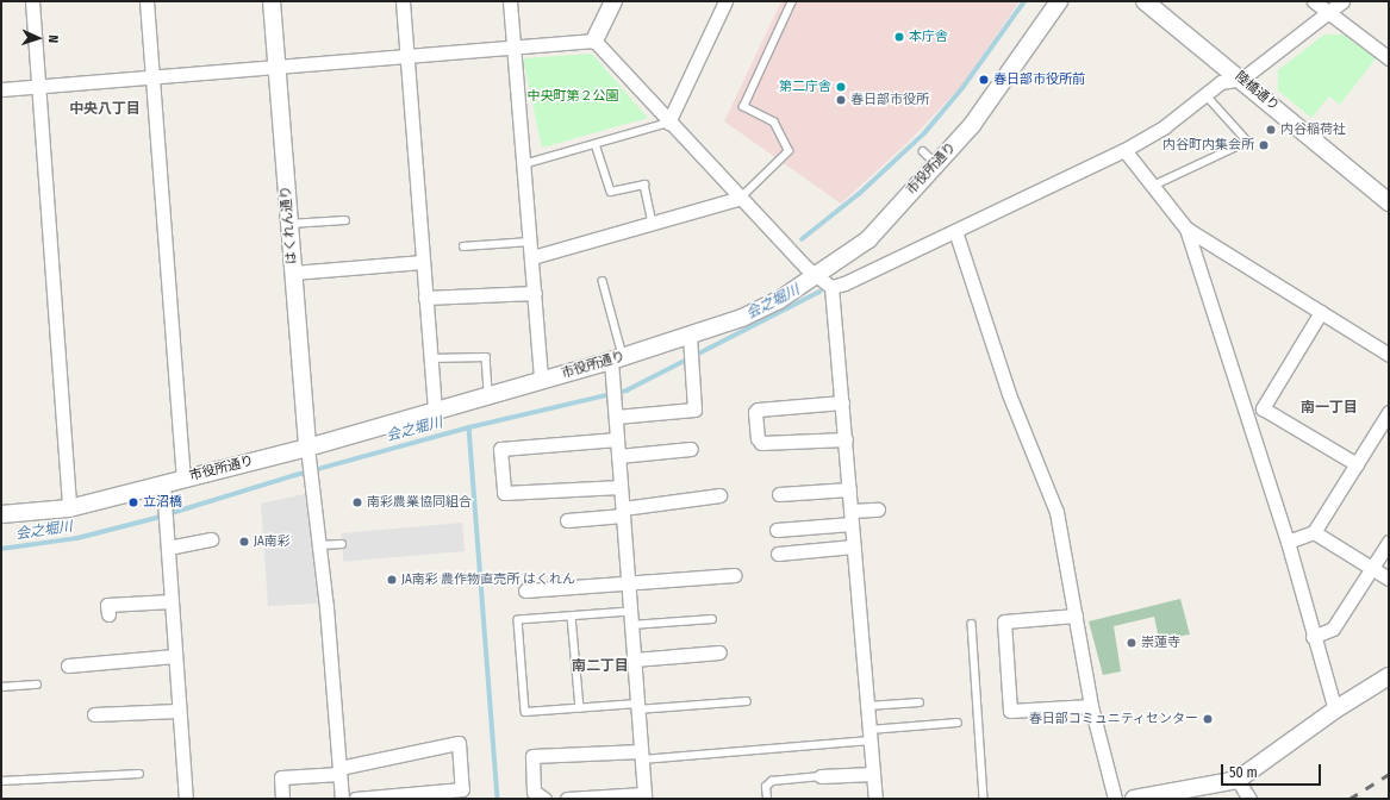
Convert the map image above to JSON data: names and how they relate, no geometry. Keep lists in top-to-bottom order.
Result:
{
  "streets": {
    "street": ["陸橋通り", "市役所通り", "はくれん通り"]
  },
  "crossings": [
    ["市役所通り", "はくれん通り"]
  ],
  "districts": ["中央八丁目", "南一丁目", "南二丁目"],
  "water": ["会之堀川"],
  "parks": ["中央町第２公園"],
  "places": [
    "本庁舎",
    "春日部市役所前",
    "第二庁舎",
    "春日部市役所",
    "内谷稲荷社",
    "内谷町内集会所",
    "立沼橋",
    "南彩農業協同組合",
    "JA南彩",
    "JA南彩 農作物直売所 はくれん",
    "崇蓮寺",
    "春日部コミュニティセンター"
  ],
  "scale_bar": "50 m",
  "north": "right"
}
